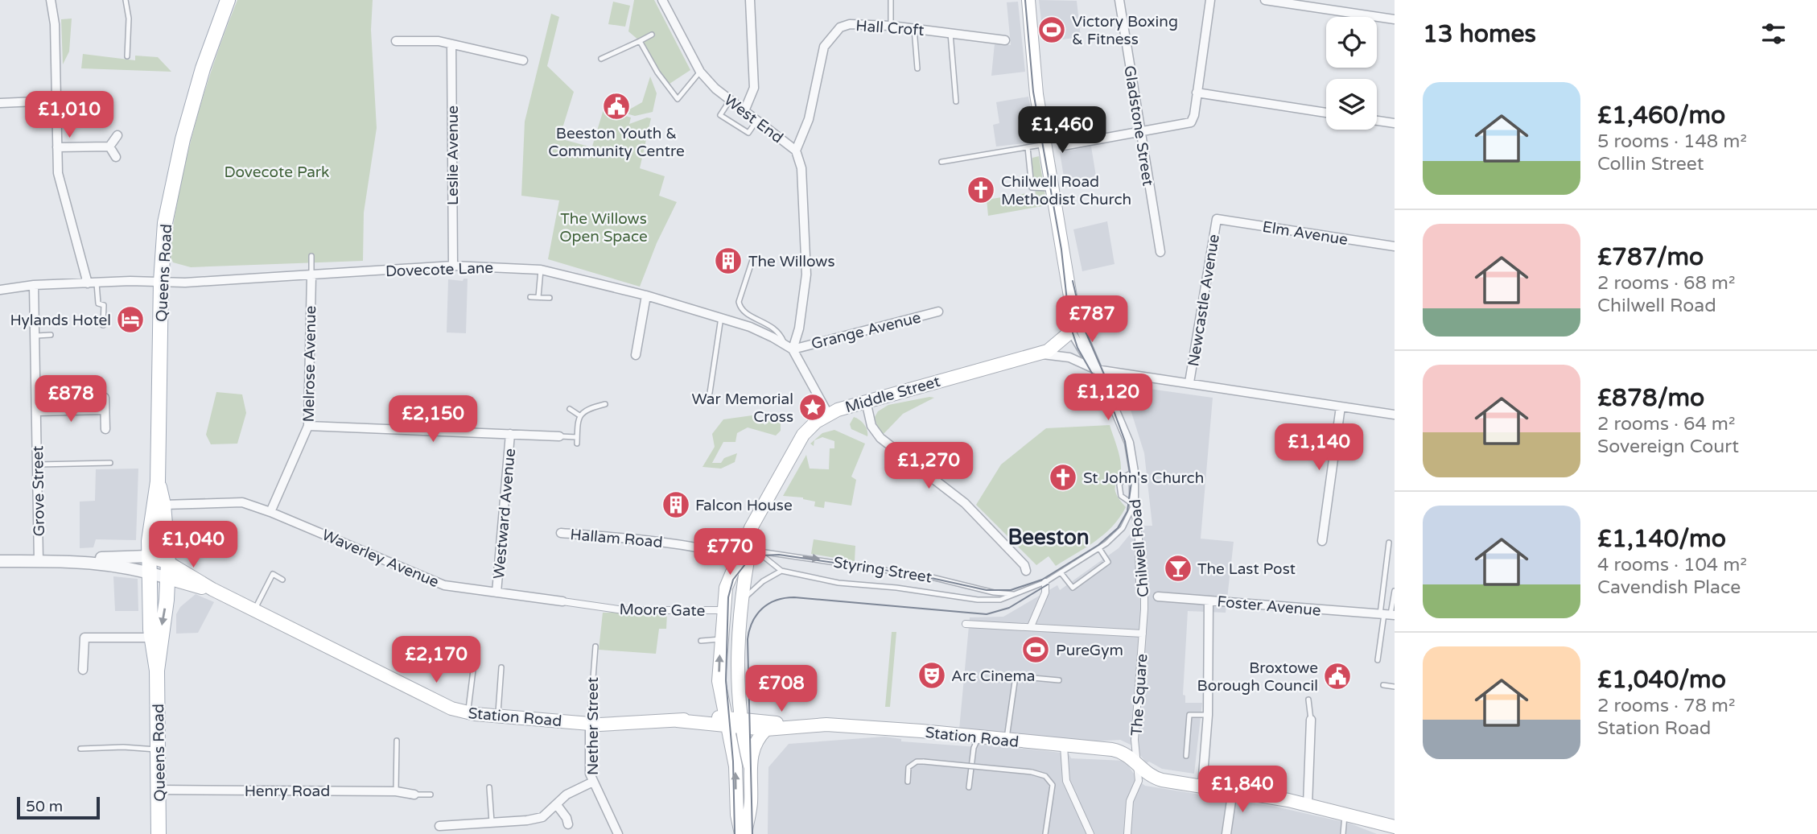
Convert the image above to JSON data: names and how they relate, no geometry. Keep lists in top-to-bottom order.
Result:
{
  "streets": {
    "main road": [
      "Queens Road",
      "Middle Street",
      "Chilwell Road",
      "Station Road"
    ],
    "street": [
      "Hall Croft",
      "West End",
      "Gladstone Street",
      "Leslie Avenue",
      "Elm Avenue",
      "Dovecote Lane",
      "Newcastle Avenue",
      "Grange Avenue",
      "Melrose Avenue",
      "Grove Street",
      "Westward Avenue",
      "Hallam Road",
      "Waverley Avenue",
      "Foster Avenue",
      "Moore Gate",
      "The Square",
      "Nether Street",
      "Henry Road"
    ],
    "lane": ["Styring Street"]
  },
  "crossings": [
    ["Hall Croft", "West End"],
    ["West End", "Dovecote Lane"],
    ["West End", "Grange Avenue"],
    ["Leslie Avenue", "Dovecote Lane"],
    ["Elm Avenue", "Newcastle Avenue"],
    ["Dovecote Lane", "Queens Road"],
    ["Dovecote Lane", "Grange Avenue"],
    ["Dovecote Lane", "Melrose Avenue"],
    ["Dovecote Lane", "Grove Street"],
    ["Queens Road", "Waverley Avenue"],
    ["Queens Road", "Station Road"],
    ["Queens Road", "Henry Road"],
    ["Melrose Avenue", "Waverley Avenue"],
    ["Middle Street", "Hallam Road"],
    ["Middle Street", "Chilwell Road"],
    ["Middle Street", "Styring Street"],
    ["Middle Street", "Moore Gate"],
    ["Middle Street", "Station Road"],
    ["Grove Street", "Station Road"],
    ["Westward Avenue", "Waverley Avenue"],
    ["Hallam Road", "Styring Street"],
    ["Chilwell Road", "Foster Avenue"],
    ["Chilwell Road", "The Square"],
    ["Waverley Avenue", "Moore Gate"],
    ["The Square", "Station Road"],
    ["Station Road", "Nether Street"]
  ],
  "districts": ["Beeston"],
  "parks": ["Dovecote Park", "The Willows Open Space"],
  "places": {
    "sports": ["Victory Boxing & Fitness", "PureGym"],
    "public building": ["Beeston Youth & Community Centre", "Broxtowe Borough Council"],
    "church": ["Chilwell Road Methodist Church", "St John's Church"],
    "building": ["The Willows", "Falcon House"],
    "hotel": ["Hylands Hotel"],
    "place": ["War Memorial Cross"],
    "bar": ["The Last Post"],
    "theatre": ["Arc Cinema"]
  },
  "scale_bar": "50 m",
  "page": {
    "heading": "13 homes",
    "list": [
      {
        "name": "£1,460/mo",
        "note": "5 rooms · 148 m² · Collin Street"
      },
      {
        "name": "£787/mo",
        "note": "2 rooms · 68 m² · Chilwell Road"
      },
      {
        "name": "£878/mo",
        "note": "2 rooms · 64 m² · Sovereign Court"
      },
      {
        "name": "£1,140/mo",
        "note": "4 rooms · 104 m² · Cavendish Place"
      },
      {
        "name": "£1,040/mo",
        "note": "2 rooms · 78 m² · Station Road"
      }
    ],
    "price": [
      "£1,010",
      "£1,460",
      "£787",
      "£1,120",
      "£878",
      "£2,150",
      "£1,140",
      "£1,270",
      "£1,040",
      "£770",
      "£2,170",
      "£708",
      "£1,840"
    ],
    "scale": "50 m"
  }
}
